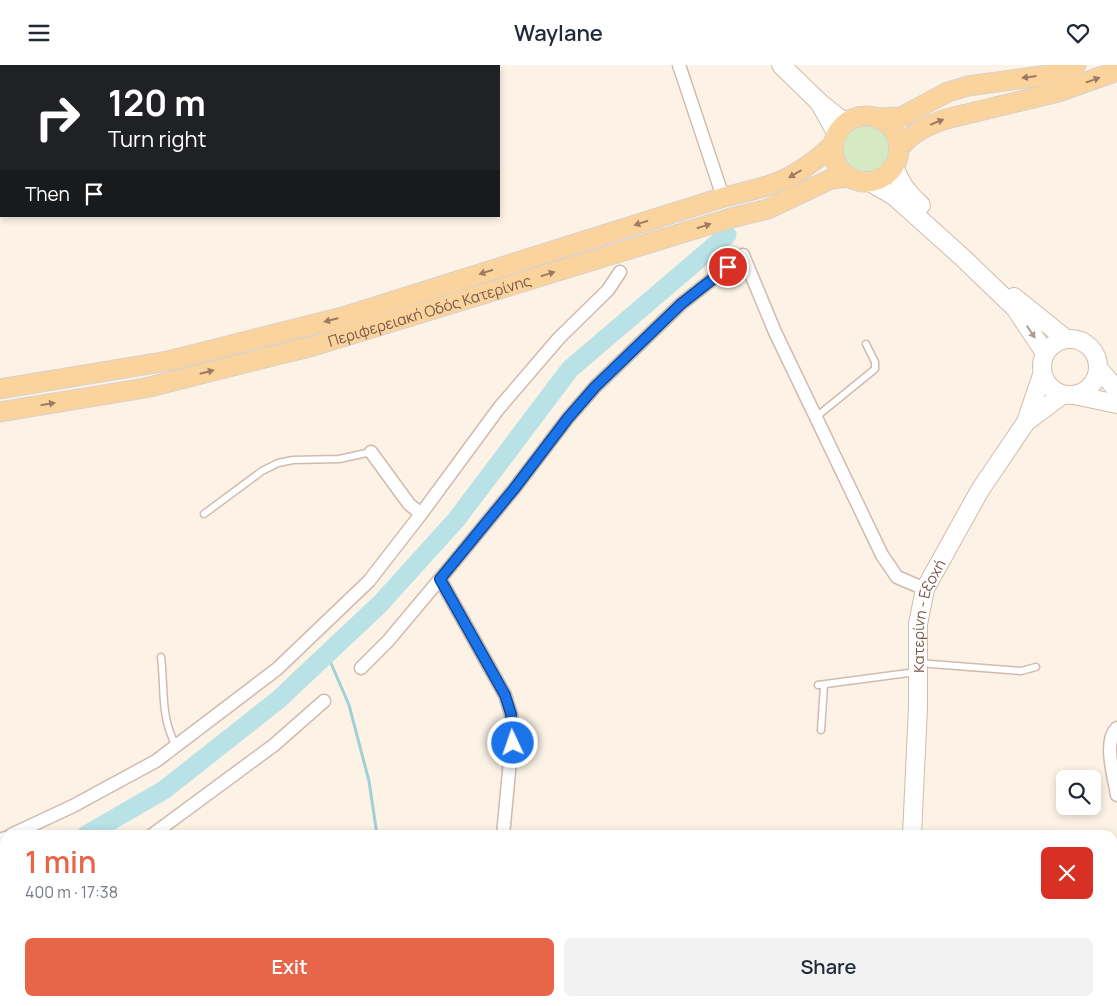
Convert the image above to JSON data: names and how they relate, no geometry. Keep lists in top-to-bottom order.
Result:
{
  "streets": {
    "main road": ["Περιφερειακή Οδός Κατερίνης", "Κατερίνη - Εξοχή"]
  },
  "page": {
    "header": "Waylane",
    "turn": ["120 m", "Turn right"],
    "then": "Then",
    "heading": ["1 min", "400 m · 17:38"],
    "buttons": ["Exit", "Share"]
  }
}
